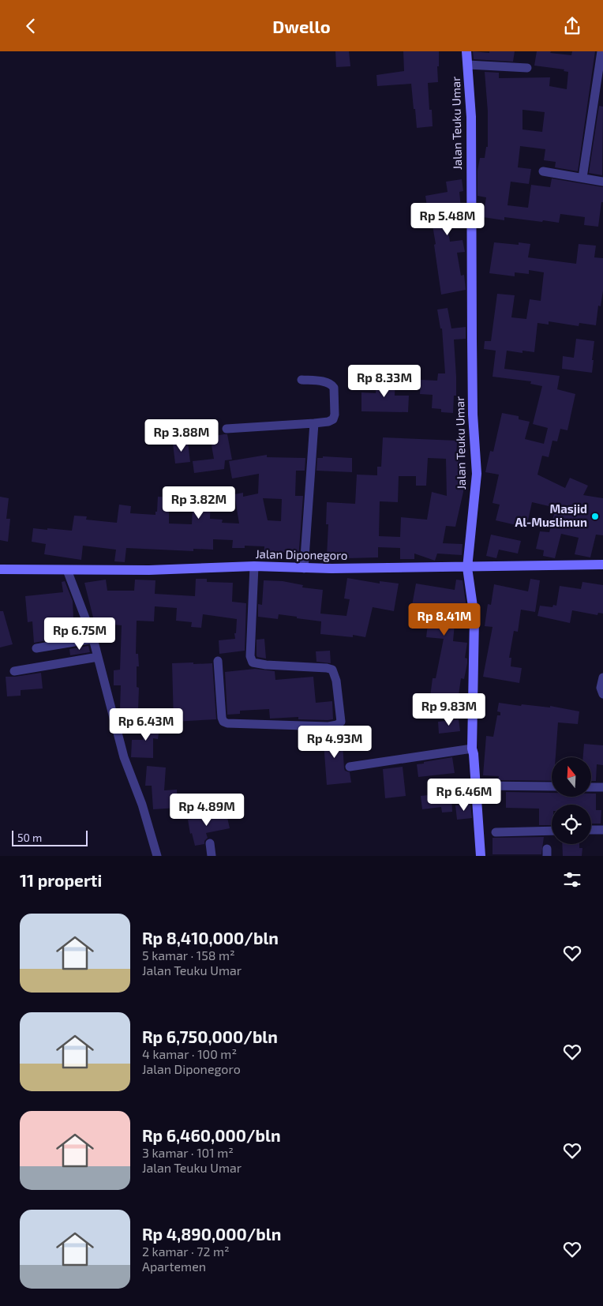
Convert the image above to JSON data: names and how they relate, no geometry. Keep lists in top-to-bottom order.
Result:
{
  "streets": {
    "street": ["Jalan Teuku Umar", "Jalan Diponegoro"]
  },
  "crossings": [
    ["Jalan Teuku Umar", "Jalan Diponegoro"]
  ],
  "places": ["Masjid Al-Muslimun"],
  "scale_bar": "50 m",
  "north": "top",
  "page": {
    "header": "Dwello",
    "price": [
      "Rp 5.48M",
      "Rp 8.33M",
      "Rp 3.88M",
      "Rp 3.82M",
      "Rp 8.41M",
      "Rp 6.75M",
      "Rp 9.83M",
      "Rp 6.43M",
      "Rp 4.93M",
      "Rp 6.46M",
      "Rp 4.89M"
    ],
    "scale": "50 m",
    "heading": "11 properti",
    "list": [
      {
        "name": "Rp 8,410,000/bln",
        "note": "5 kamar · 158 m² · Jalan Teuku Umar"
      },
      {
        "name": "Rp 6,750,000/bln",
        "note": "4 kamar · 100 m² · Jalan Diponegoro"
      },
      {
        "name": "Rp 6,460,000/bln",
        "note": "3 kamar · 101 m² · Jalan Teuku Umar"
      },
      {
        "name": "Rp 4,890,000/bln",
        "note": "2 kamar · 72 m² · Apartemen"
      }
    ]
  }
}
